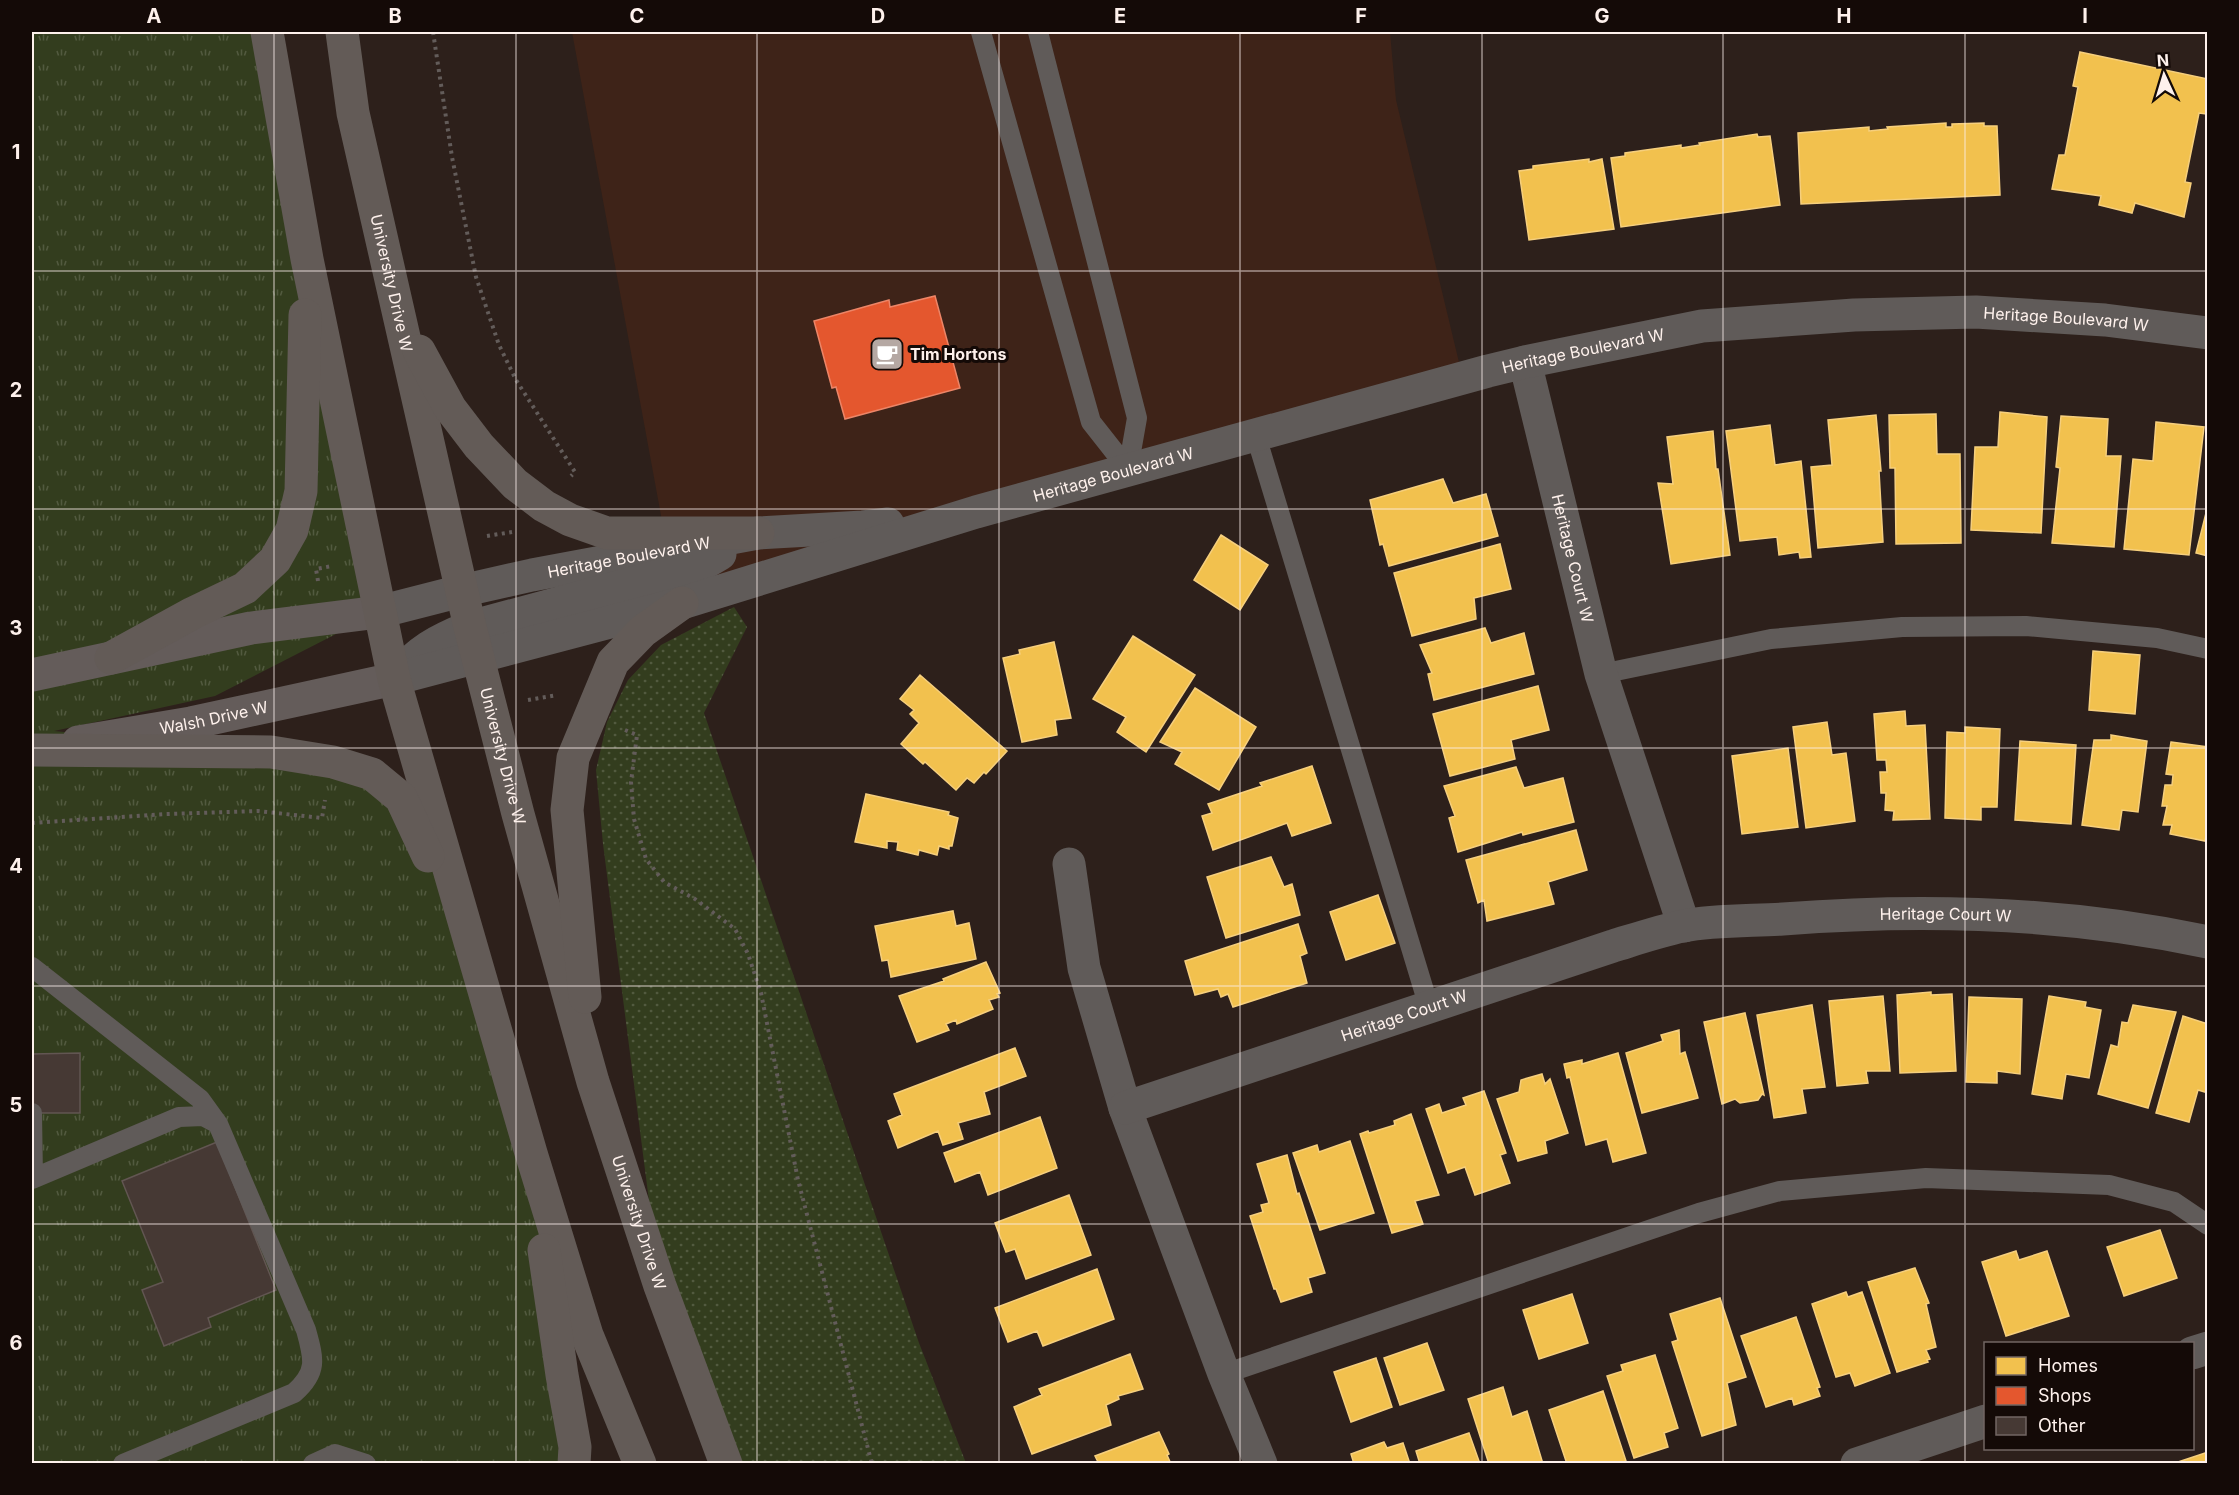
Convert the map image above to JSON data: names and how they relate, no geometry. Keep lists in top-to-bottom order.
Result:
{
  "streets": {
    "main road": ["University Drive W", "Walsh Drive W"],
    "street": ["Heritage Boulevard W", "Heritage Court W"]
  },
  "crossings": [
    ["University Drive W", "Heritage Boulevard W"],
    ["Heritage Boulevard W", "Heritage Court W"],
    ["Heritage Boulevard W", "Walsh Drive W"]
  ],
  "places": {
    "cafe": ["Tim Hortons"]
  },
  "legend": ["Homes", "Shops", "Other"],
  "north": "top",
  "grid": {
    "columns": [
      "A",
      "B",
      "C",
      "D",
      "E",
      "F",
      "G",
      "H",
      "I"
    ],
    "rows": [
      "1",
      "2",
      "3",
      "4",
      "5",
      "6"
    ]
  }
}
